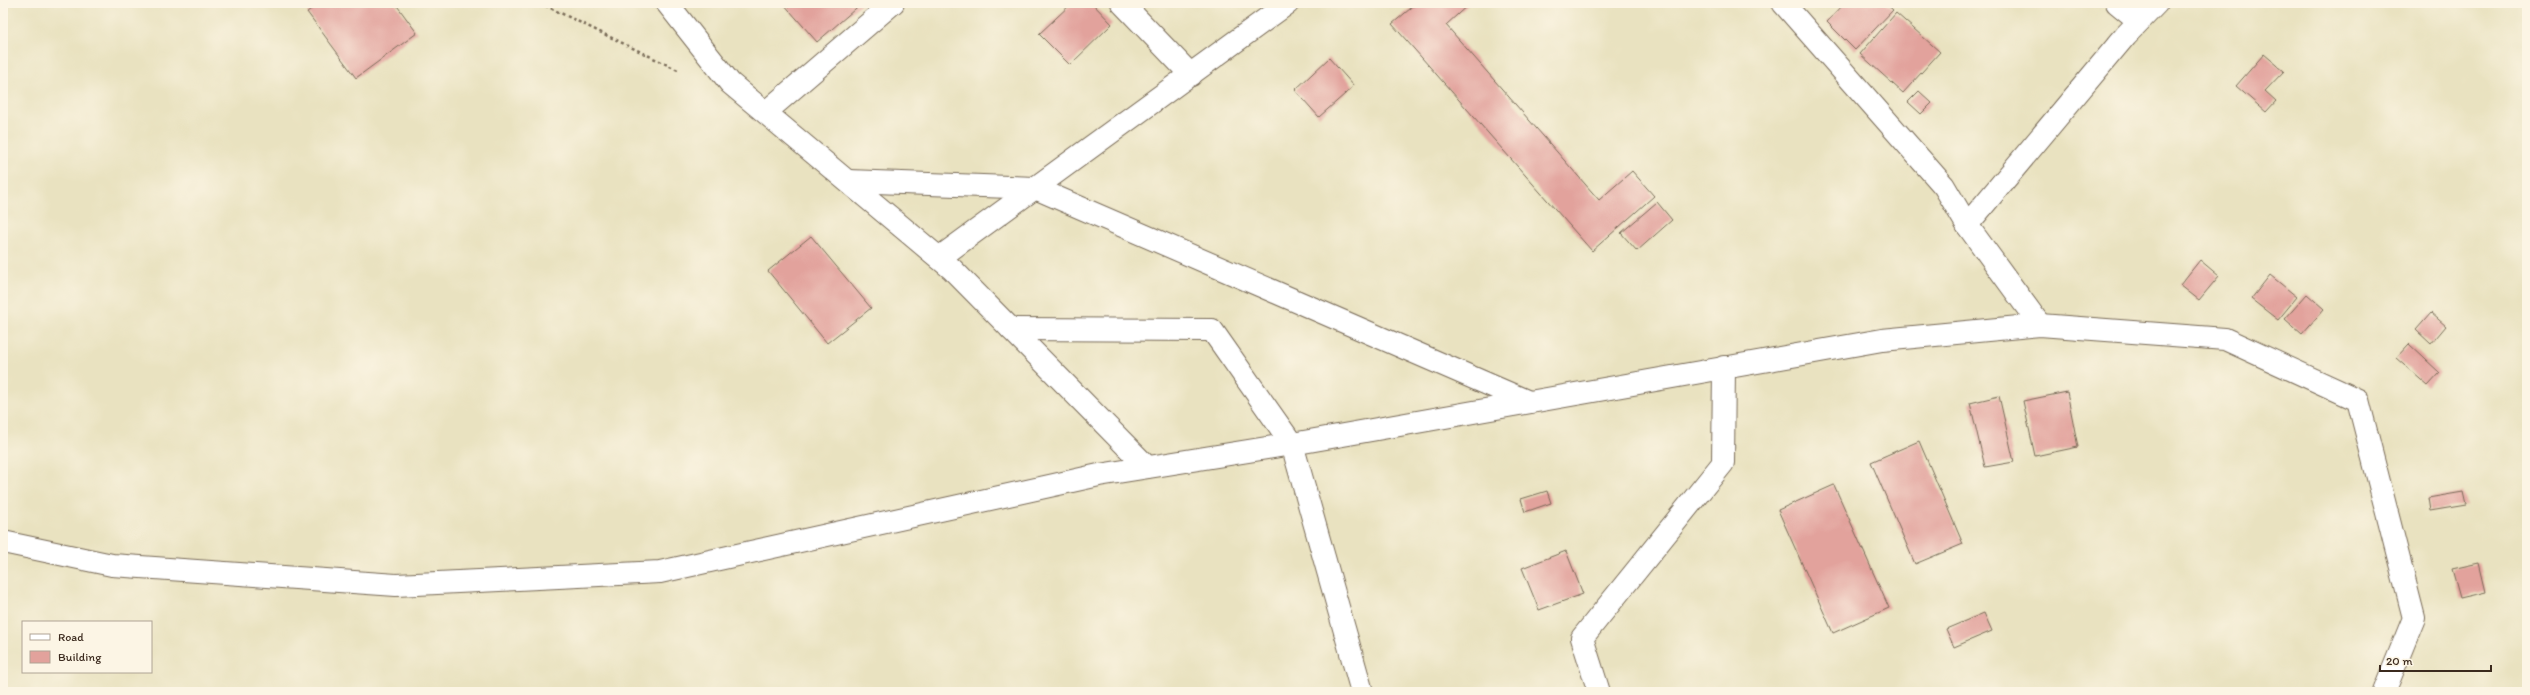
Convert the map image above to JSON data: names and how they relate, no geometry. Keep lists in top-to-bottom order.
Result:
{
  "legend": ["Road", "Building"],
  "scale_bar": "20 m"
}
